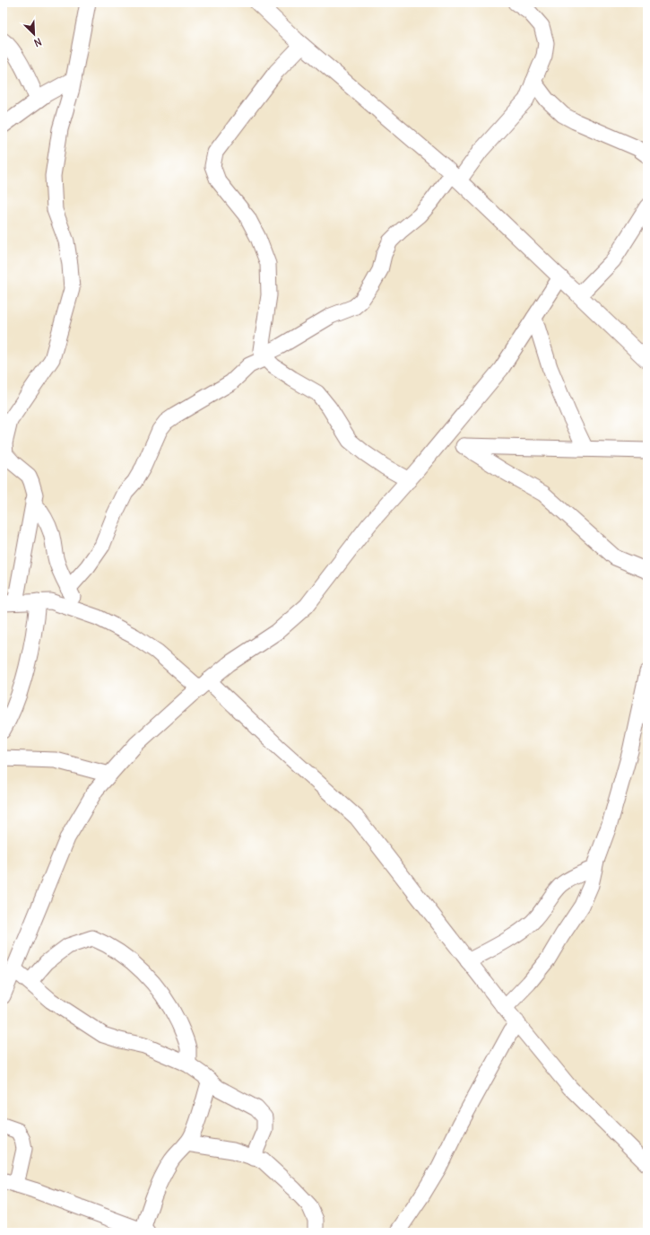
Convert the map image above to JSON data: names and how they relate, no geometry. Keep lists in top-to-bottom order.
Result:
{
  "north": "bottom right"
}
